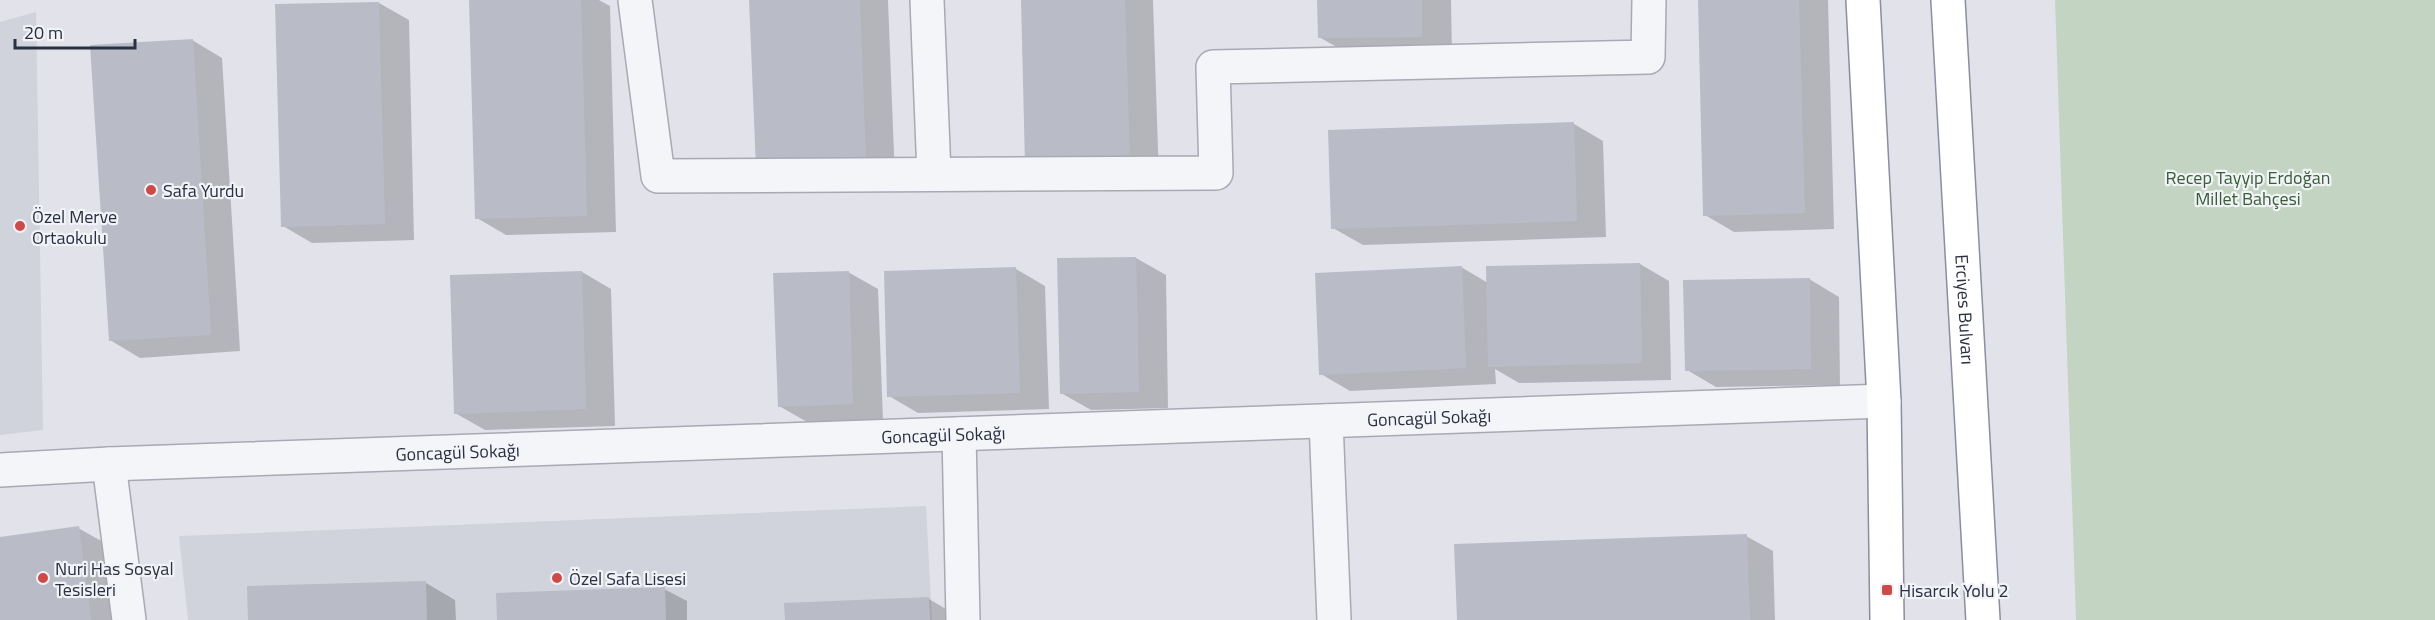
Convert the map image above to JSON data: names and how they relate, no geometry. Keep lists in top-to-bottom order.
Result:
{
  "streets": {
    "highway": ["Erciyes Bulvarı"],
    "street": ["Goncagül Sokağı"]
  },
  "parks": ["Recep Tayyip Erdoğan Millet Bahçesi"],
  "places": {
    "other": [
      "Safa Yurdu",
      "Özel Merve Ortaokulu",
      "Nuri Has Sosyal Tesisleri",
      "Özel Safa Lisesi"
    ],
    "transit": ["Hisarcık Yolu 2"]
  },
  "scale_bar": "20 m"
}
